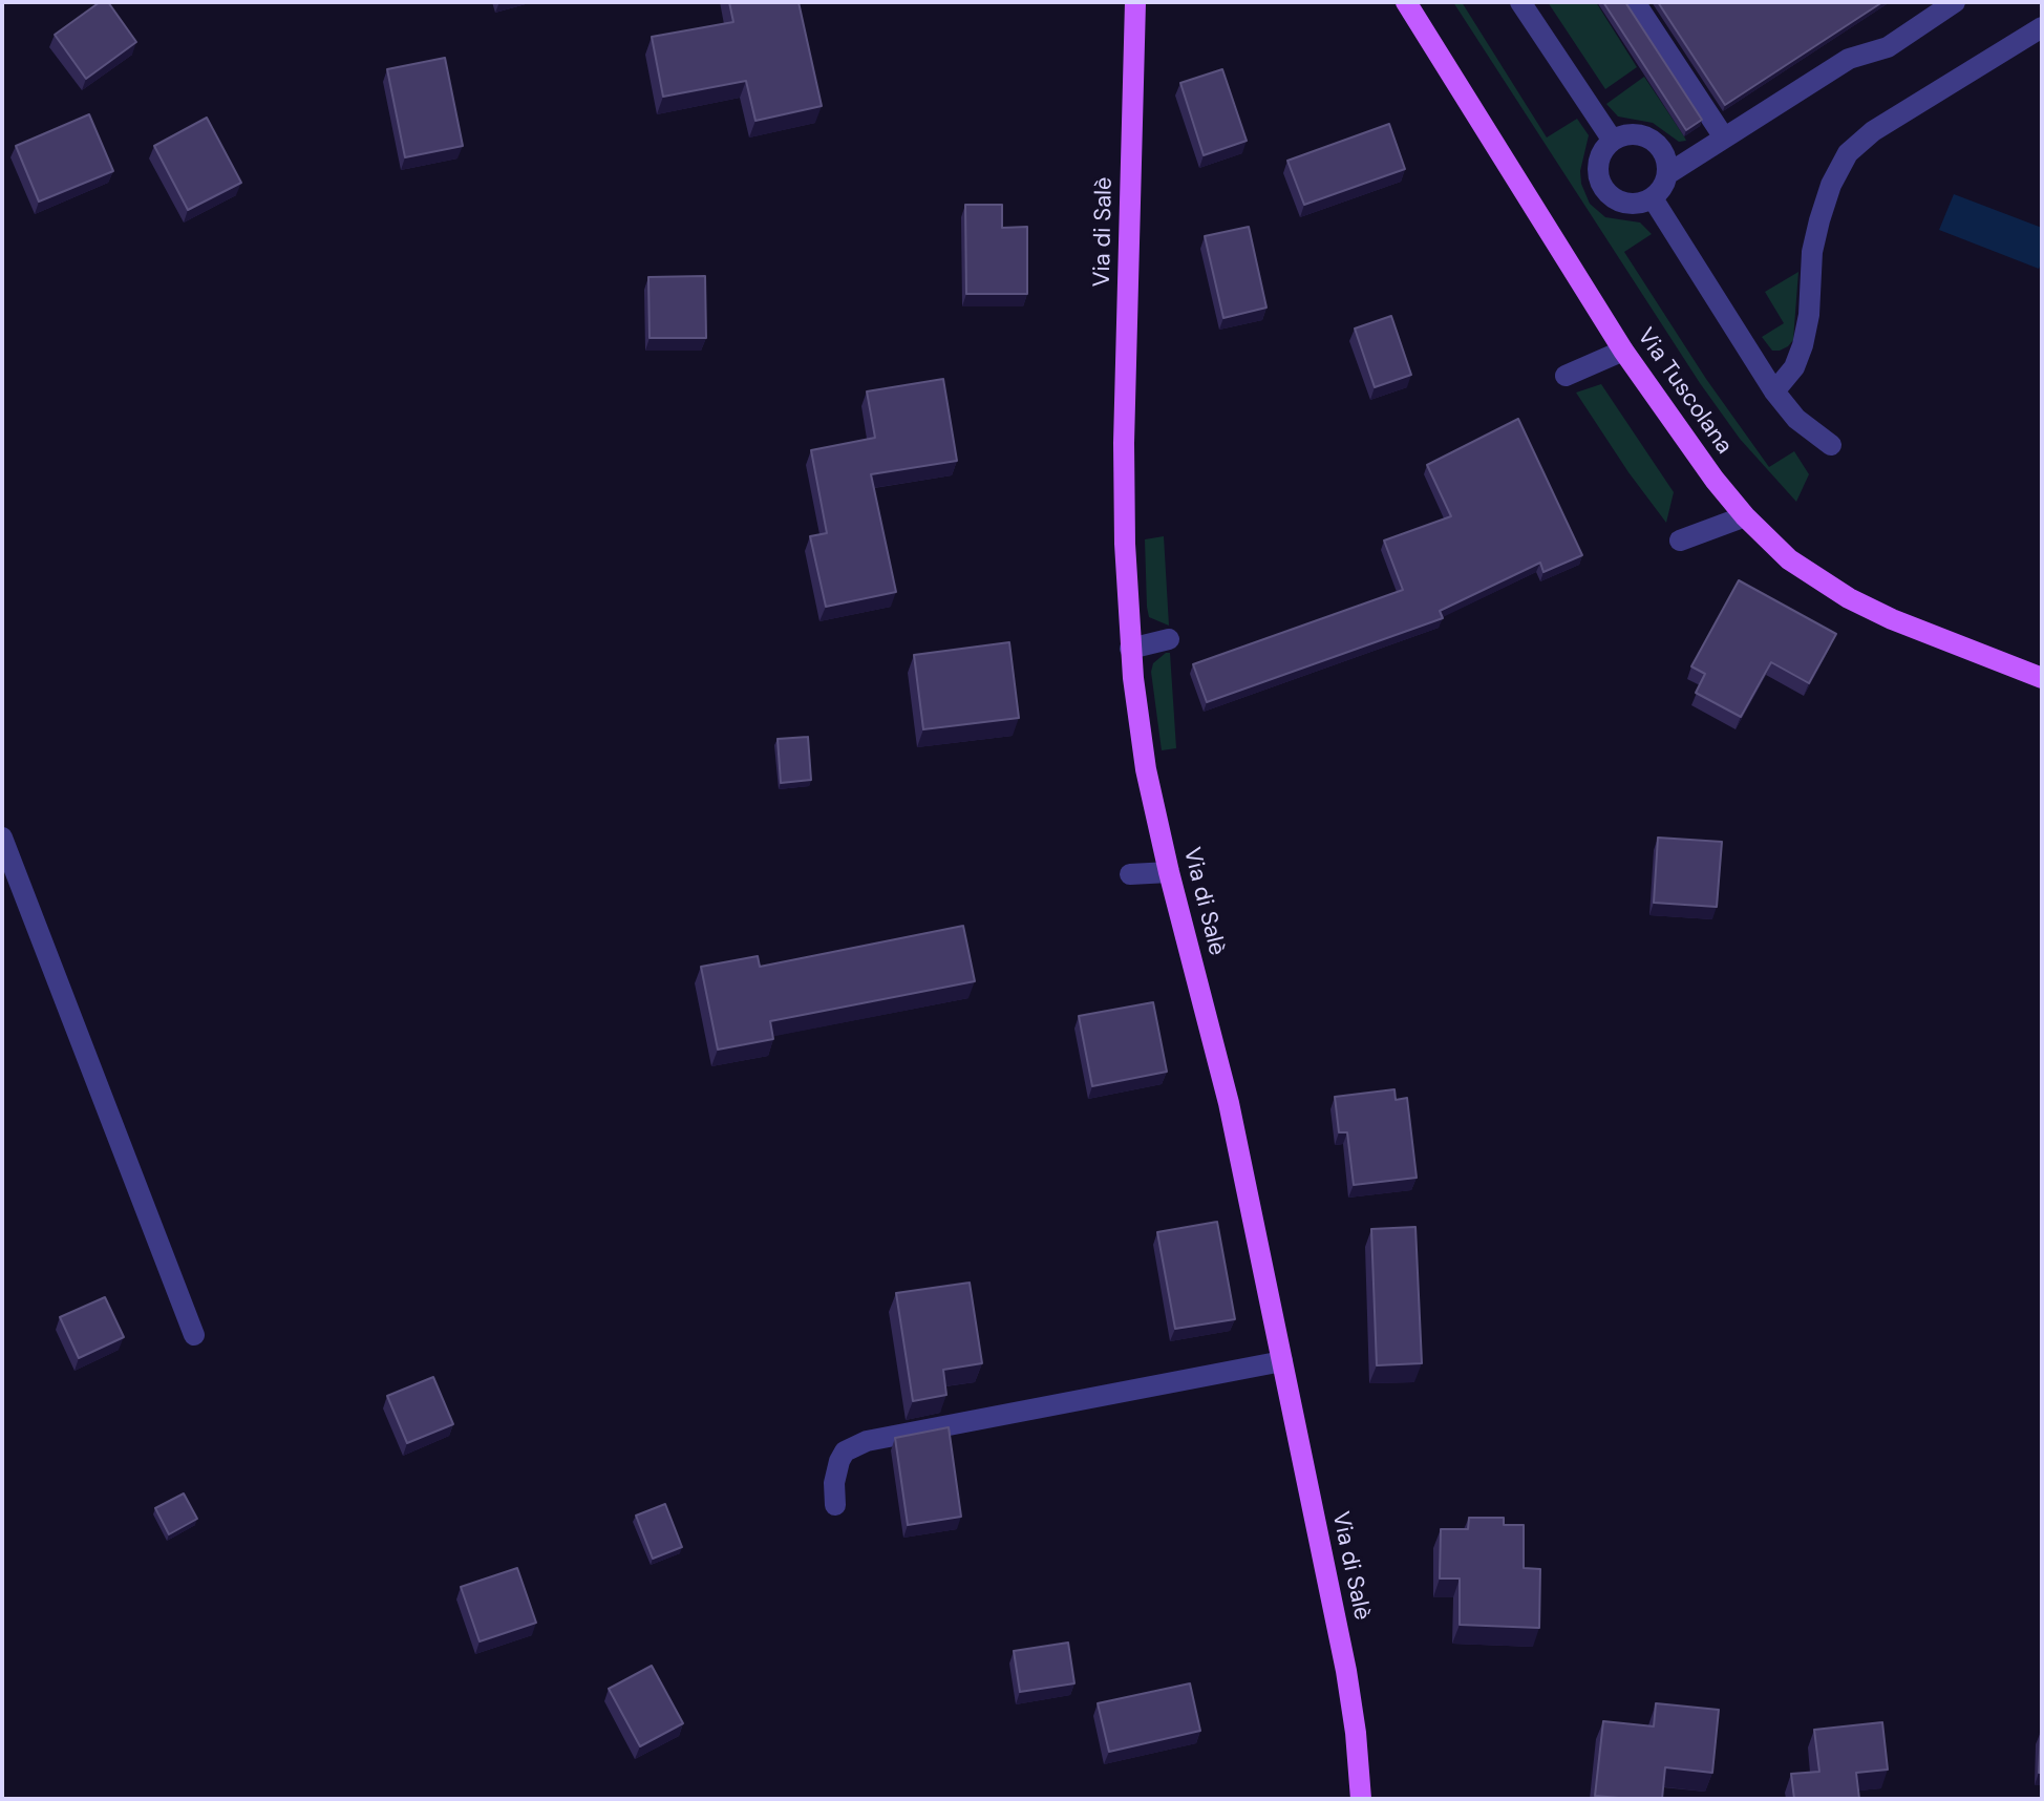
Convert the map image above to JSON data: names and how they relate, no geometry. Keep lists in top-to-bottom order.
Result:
{
  "streets": {
    "main road": ["Via di Salè", "Via Tuscolana"]
  }
}
